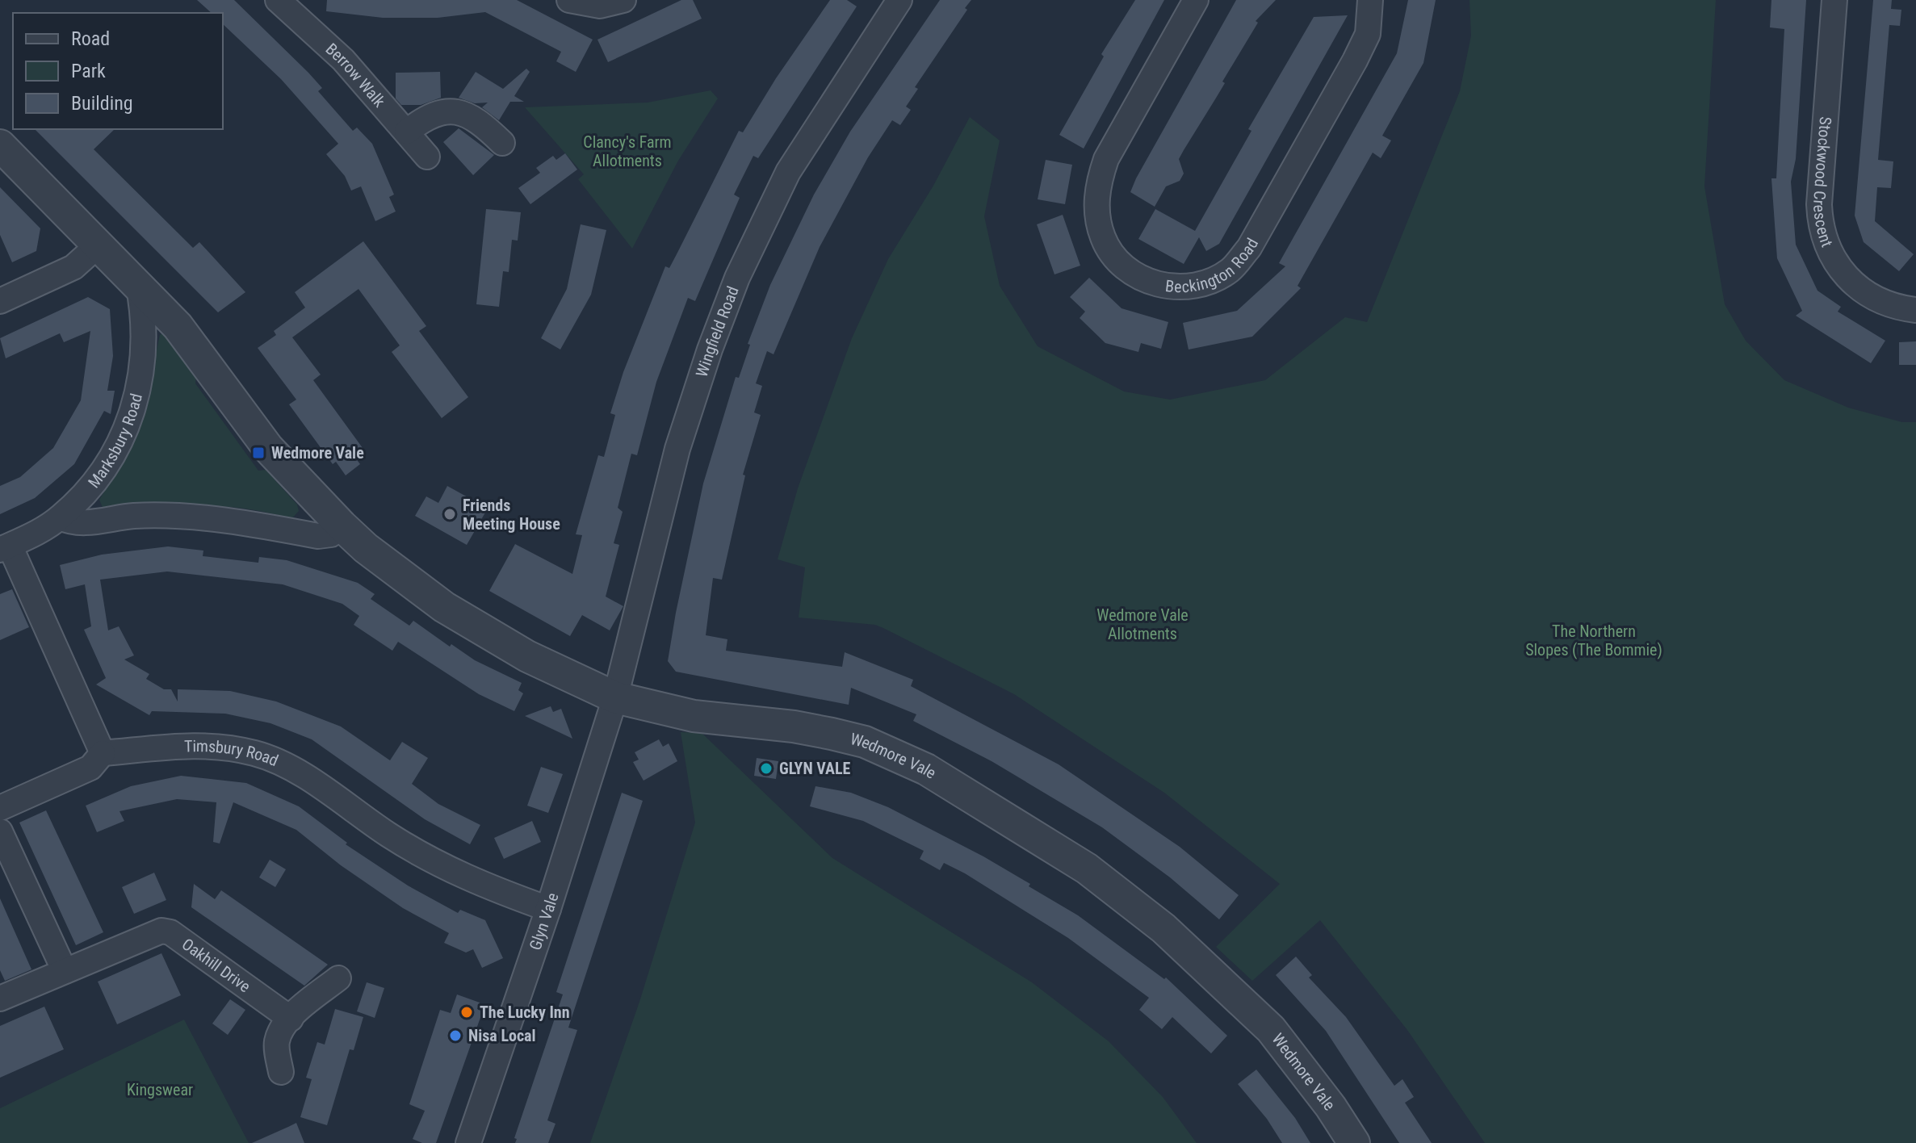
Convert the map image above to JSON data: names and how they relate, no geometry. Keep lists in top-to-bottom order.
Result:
{
  "streets": {
    "street": [
      "Berrow Walk",
      "Stockwood Crescent",
      "Beckington Road",
      "Wingfield Road",
      "Marksbury Road",
      "Timsbury Road",
      "Wedmore Vale",
      "Glyn Vale",
      "Oakhill Drive"
    ]
  },
  "crossings": [
    ["Wingfield Road", "Wedmore Vale"],
    ["Wingfield Road", "Glyn Vale"],
    ["Marksbury Road", "Wedmore Vale"],
    ["Timsbury Road", "Glyn Vale"],
    ["Wedmore Vale", "Glyn Vale"]
  ],
  "parks": [
    "Clancy's Farm Allotments",
    "Wedmore Vale Allotments",
    "The Northern Slopes (The Bommie)",
    "Kingswear"
  ],
  "places": {
    "transit": ["Wedmore Vale"],
    "other": [
      "Friends Meeting House",
      "GLYN VALE",
      "The Lucky Inn",
      "Nisa Local"
    ]
  },
  "legend": ["Road", "Park", "Building"]
}
